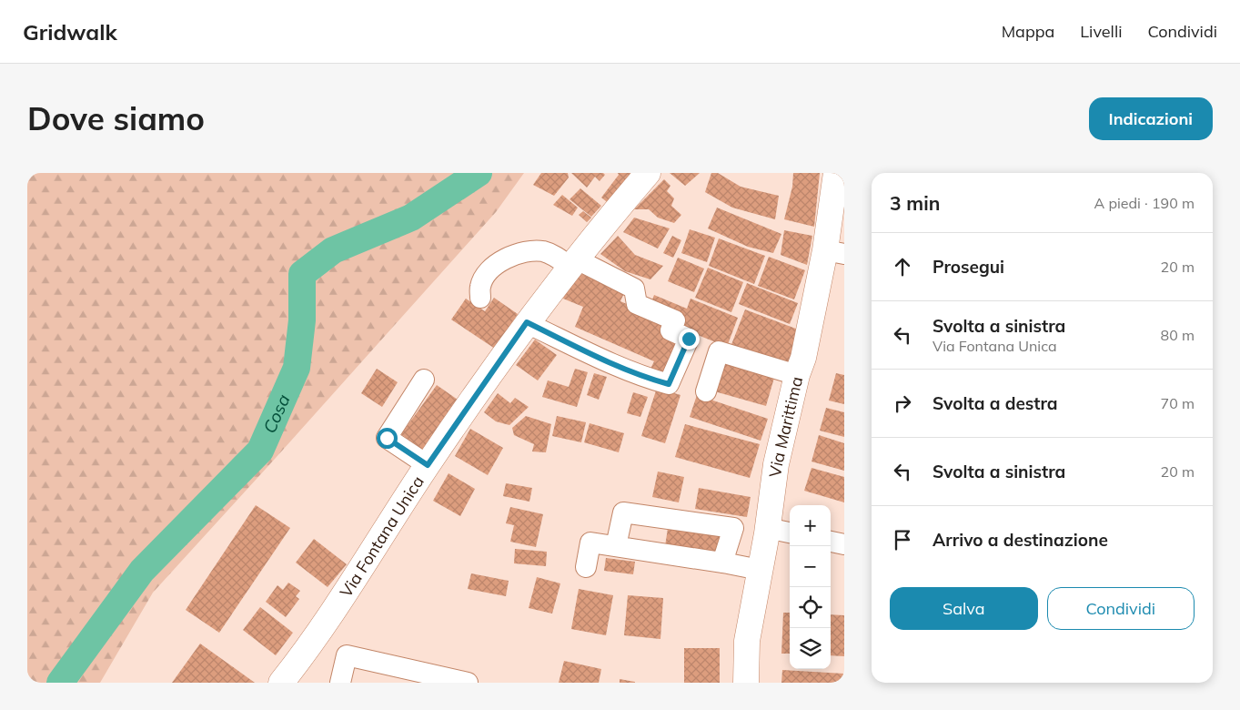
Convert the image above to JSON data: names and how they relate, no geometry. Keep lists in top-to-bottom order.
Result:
{
  "streets": {
    "main road": ["Via Marittima", "Via Fontana Unica"]
  },
  "water": ["Cosa"],
  "page": {
    "header": "Gridwalk",
    "nav": ["Mappa", "Livelli", "Condividi"],
    "buttons": [
      "Indicazioni",
      ["Salva", "Condividi"]
    ],
    "title": "Dove siamo",
    "heading": ["3 min", "A piedi · 190 m"],
    "list": [
      ["Prosegui", "20 m"],
      ["Svolta a sinistra", "Via Fontana Unica", "80 m"],
      ["Svolta a destra", "70 m"],
      ["Svolta a sinistra", "20 m"],
      "Arrivo a destinazione"
    ],
    "map_buttons": ["+", "−"]
  }
}
